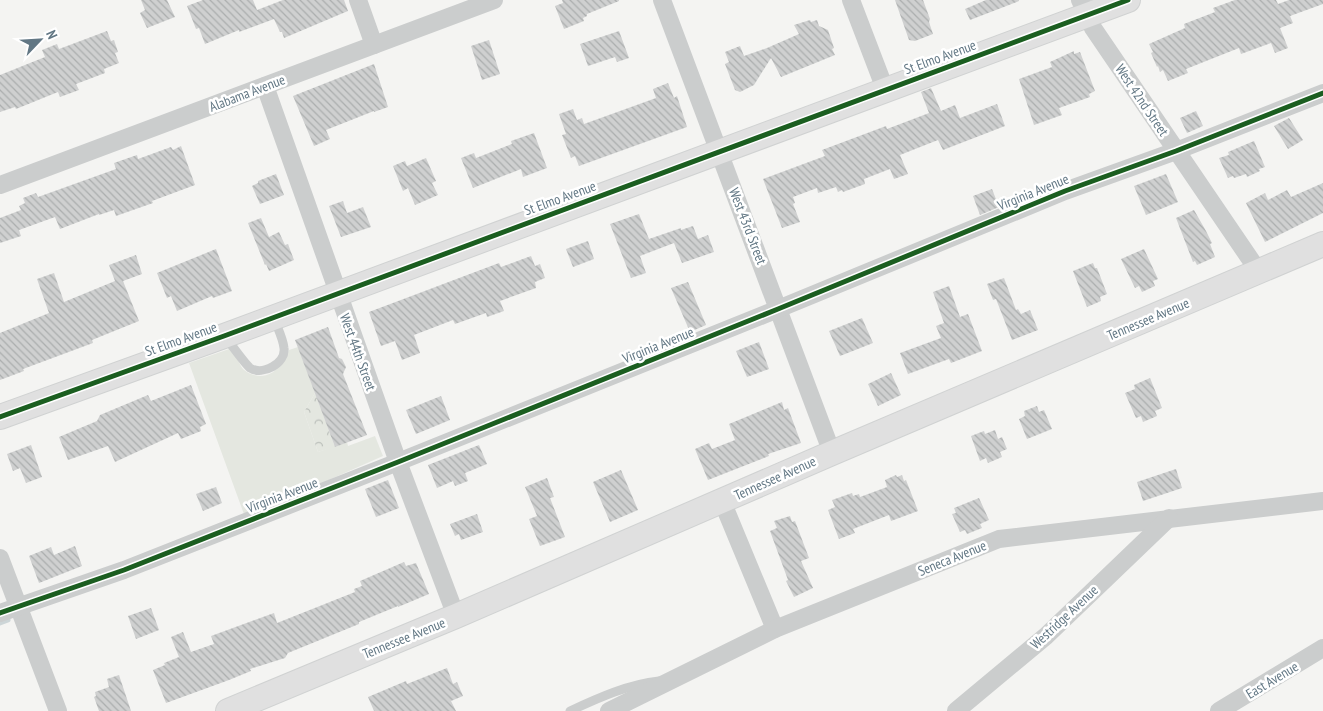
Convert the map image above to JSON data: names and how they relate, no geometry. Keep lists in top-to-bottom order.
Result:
{
  "streets": {
    "main road": ["St Elmo Avenue", "Tennessee Avenue"],
    "street": [
      "Alabama Avenue",
      "West 42nd Street",
      "Virginia Avenue",
      "West 43rd Street",
      "West 44th Street",
      "Seneca Avenue",
      "Westridge Avenue",
      "East Avenue"
    ]
  },
  "crossings": [
    ["St Elmo Avenue", "West 42nd Street"],
    ["St Elmo Avenue", "West 43rd Street"],
    ["St Elmo Avenue", "West 44th Street"],
    ["Alabama Avenue", "West 44th Street"],
    ["West 42nd Street", "Virginia Avenue"],
    ["West 42nd Street", "Tennessee Avenue"],
    ["Virginia Avenue", "West 43rd Street"],
    ["Virginia Avenue", "West 44th Street"],
    ["West 43rd Street", "Tennessee Avenue"],
    ["Tennessee Avenue", "West 44th Street"],
    ["Seneca Avenue", "Westridge Avenue"]
  ],
  "north": "top right"
}
